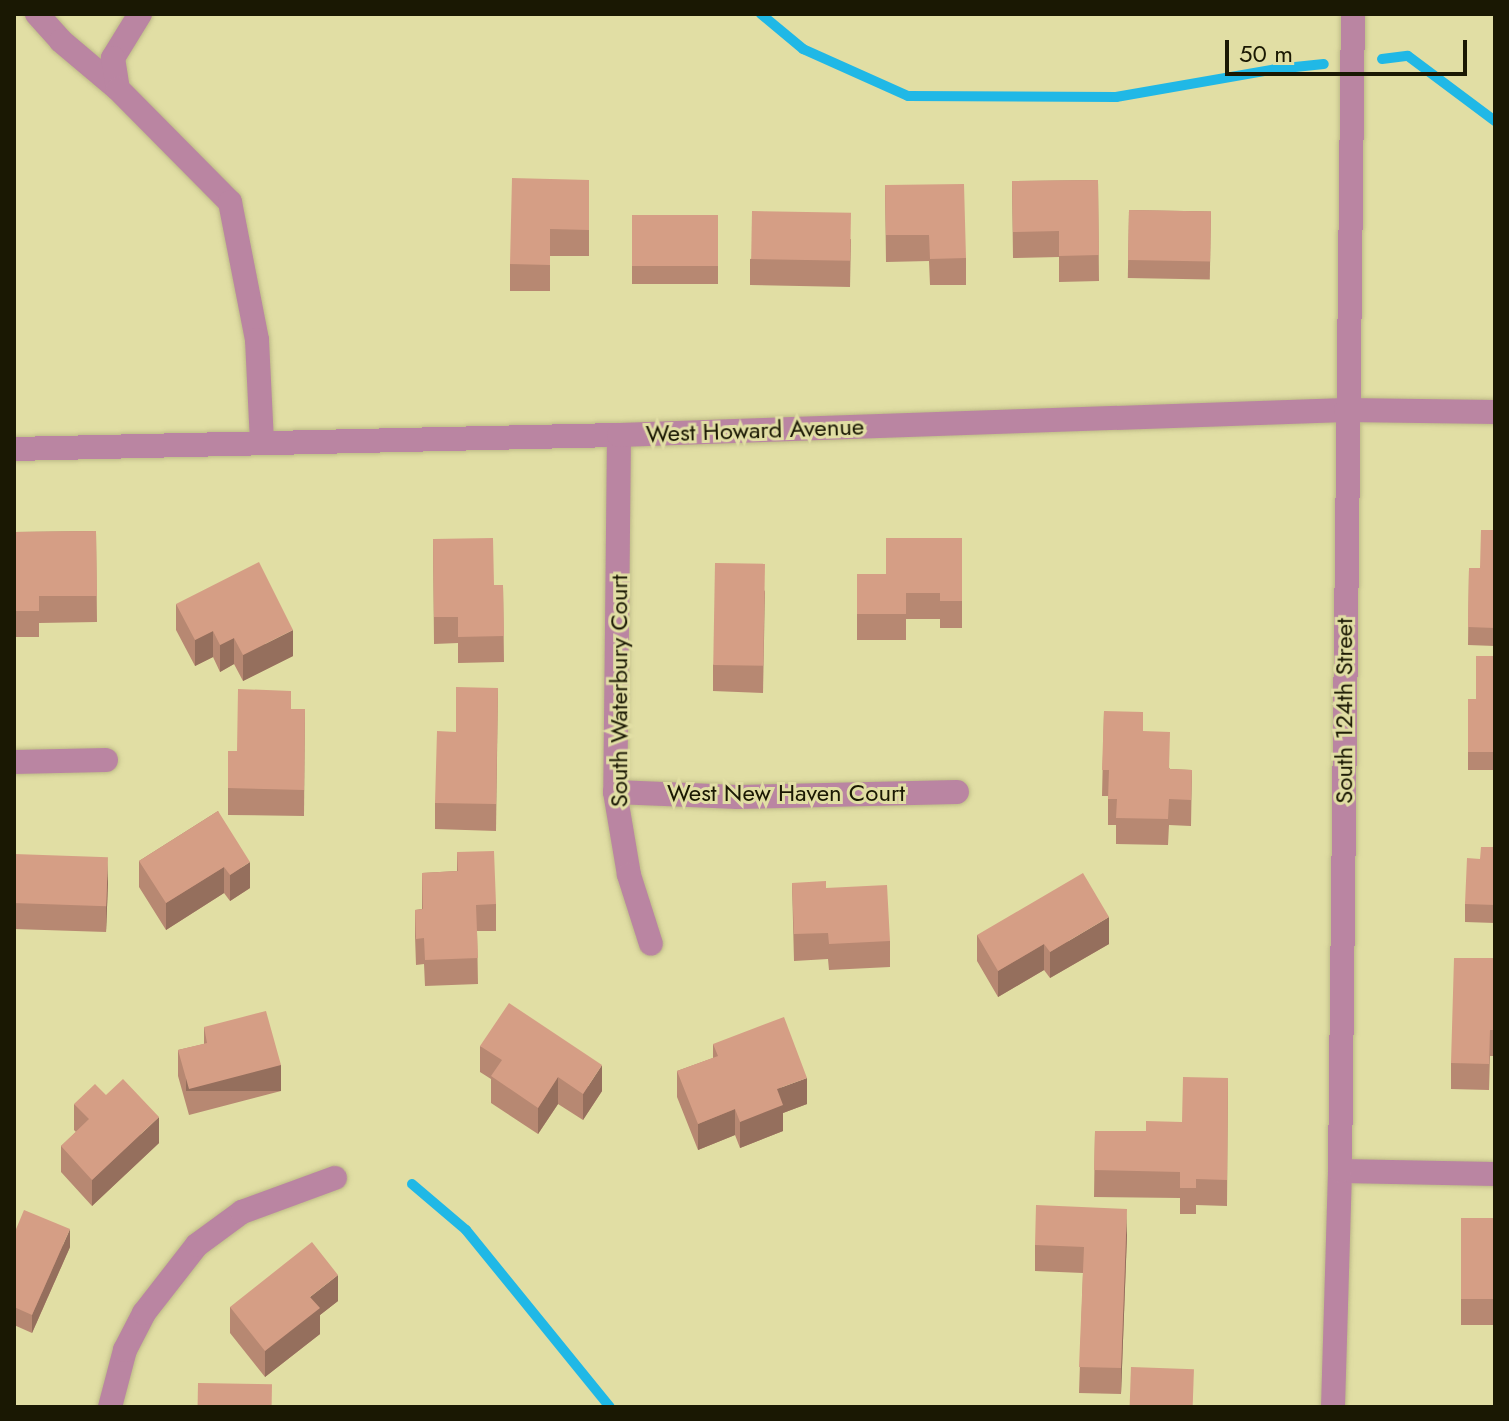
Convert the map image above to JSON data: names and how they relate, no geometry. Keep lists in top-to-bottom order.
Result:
{
  "streets": {
    "street": [
      "West Howard Avenue",
      "South Waterbury Court",
      "South 124th Street",
      "West New Haven Court"
    ]
  },
  "crossings": [
    ["West Howard Avenue", "South Waterbury Court"],
    ["West Howard Avenue", "South 124th Street"],
    ["South Waterbury Court", "West New Haven Court"]
  ],
  "scale_bar": "50 m"
}
